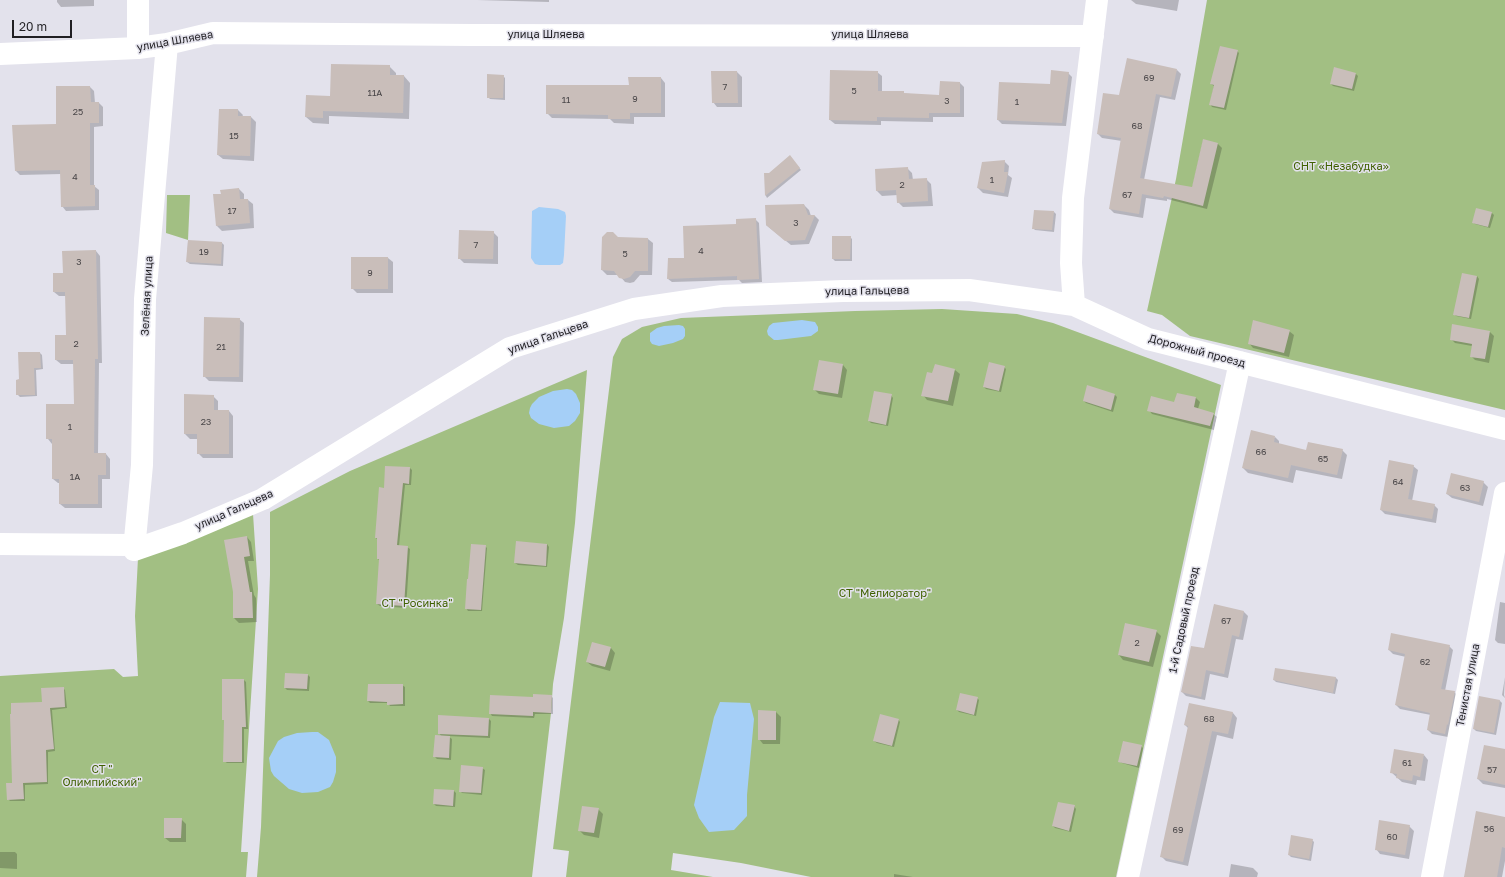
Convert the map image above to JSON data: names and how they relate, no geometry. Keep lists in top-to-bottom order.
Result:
{
  "streets": {
    "street": [
      "улица Шляева",
      "улица Гальцева",
      "Зелёная улица",
      "Дорожный проезд",
      "1-й Садовый проезд",
      "Тенистая улица"
    ]
  },
  "crossings": [
    ["улица Шляева", "Зелёная улица"],
    ["улица Гальцева", "Зелёная улица"],
    ["улица Гальцева", "Дорожный проезд"],
    ["Дорожный проезд", "1-й Садовый проезд"]
  ],
  "parks": [
    "СНТ «Незабудка»",
    "СТ \"Мелиоратор\"",
    "СТ \"Росинка\"",
    "СТ \" Олимпийский\""
  ],
  "house_numbers": [
    "69",
    "7",
    "5",
    "11А",
    "9",
    "11",
    "3",
    "1",
    "25",
    "68",
    "15",
    "4",
    "1",
    "2",
    "67",
    "17",
    "3",
    "7",
    "4",
    "19",
    "5",
    "3",
    "9",
    "2",
    "21",
    "23",
    "1",
    "66",
    "65",
    "1А",
    "64",
    "63",
    "67",
    "2",
    "62",
    "68",
    "61",
    "57",
    "56",
    "69",
    "60"
  ],
  "scale_bar": "20 m"
}
